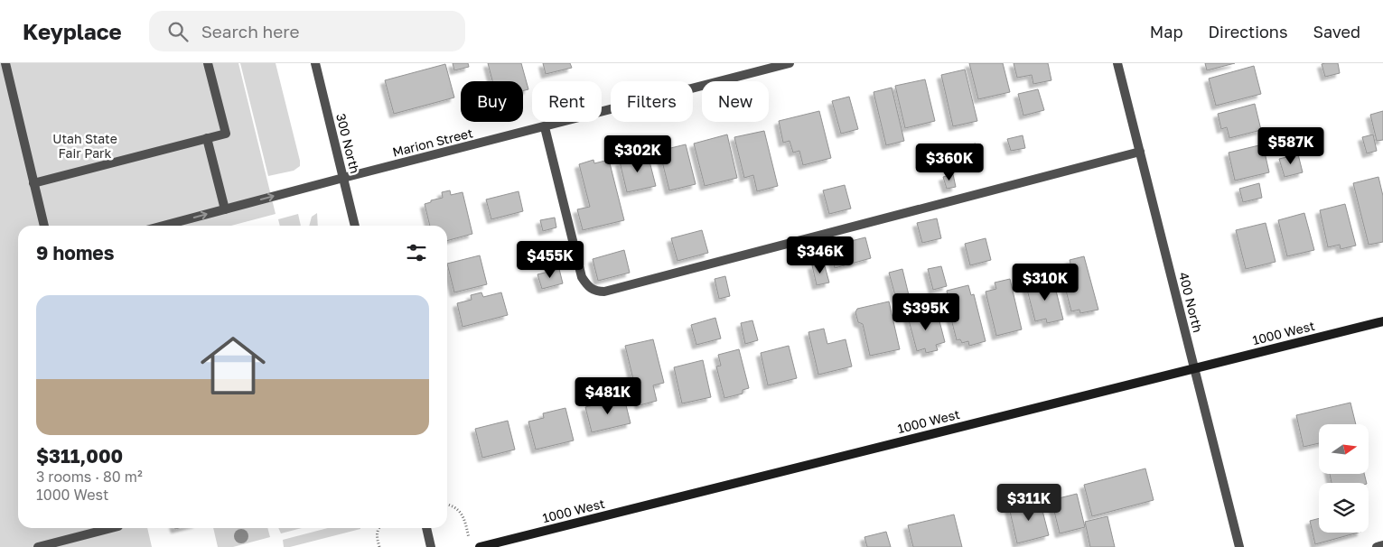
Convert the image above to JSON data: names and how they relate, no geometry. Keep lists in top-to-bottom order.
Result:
{
  "streets": {
    "street": [
      "Marion Street",
      "300 North",
      "400 North",
      "1000 West"
    ]
  },
  "crossings": [
    ["Marion Street", "300 North"],
    ["400 North", "1000 West"]
  ],
  "parks": ["Utah State Fair Park"],
  "north": "right",
  "page": {
    "header": "Keyplace",
    "search": "Search here",
    "nav": ["Map", "Directions", "Saved"],
    "chip": [
      "Buy",
      "Rent",
      "Filters",
      "New"
    ],
    "price": [
      "$587K",
      "$302K",
      "$360K",
      "$346K",
      "$455K",
      "$310K",
      "$395K",
      "$481K",
      "$311K"
    ],
    "heading": "9 homes",
    "list": [
      {
        "name": "$311,000",
        "note": "3 rooms · 80 m² · 1000 West"
      }
    ]
  }
}
